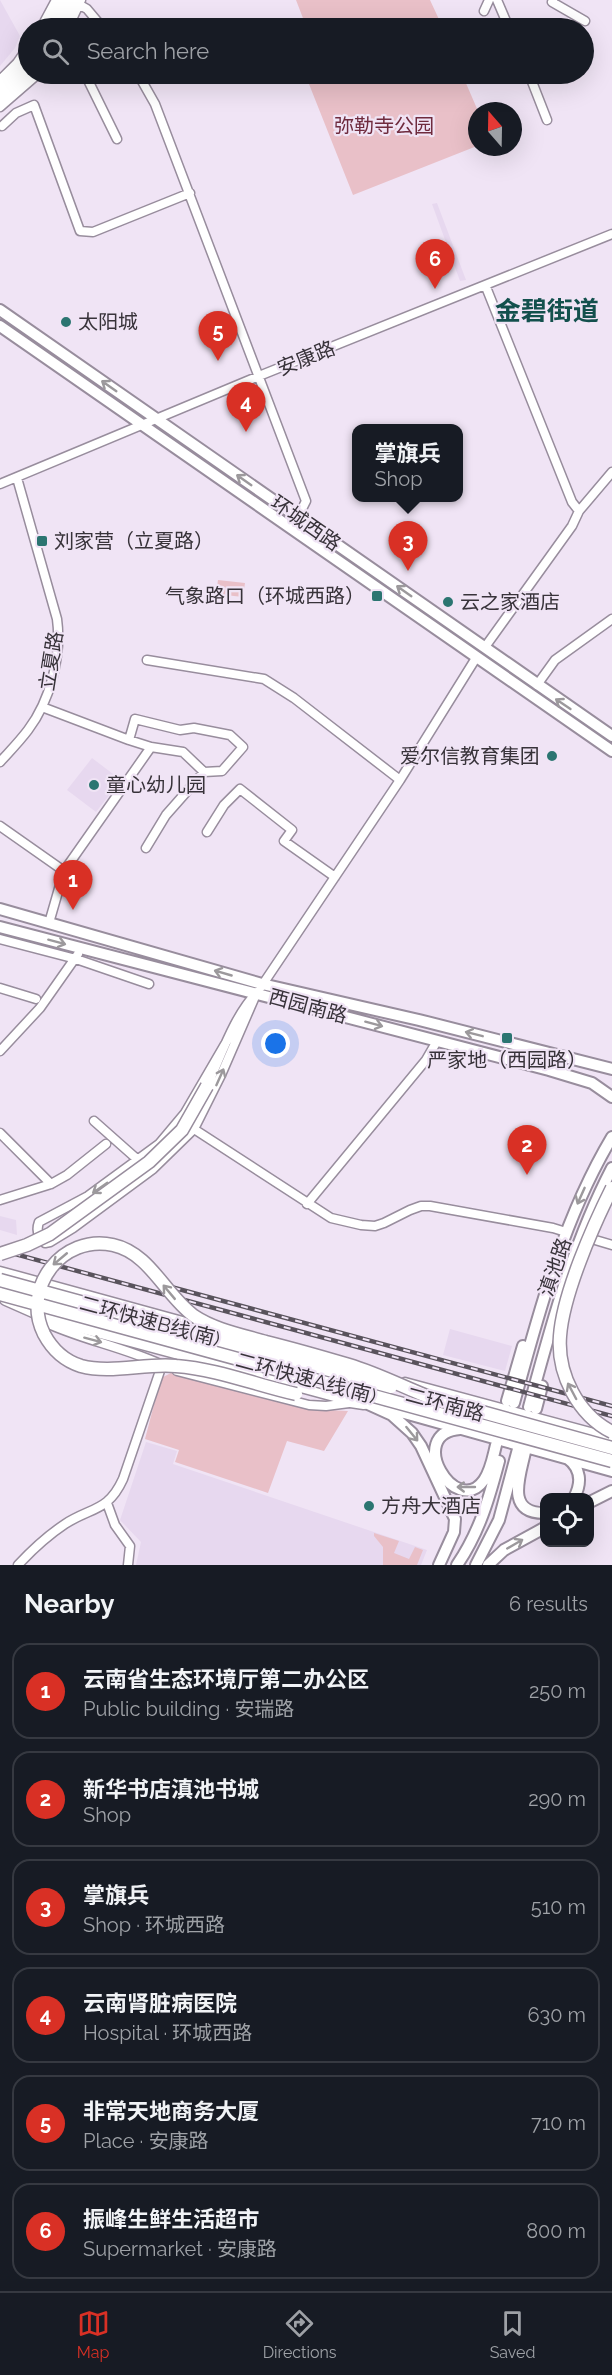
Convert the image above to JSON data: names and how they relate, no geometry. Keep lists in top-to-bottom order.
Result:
{
  "streets": {
    "highway": ["二环快速B线(南)", "二环快速A线(南)"],
    "main road": [
      "环城西路",
      "西园南路",
      "滇池路",
      "二环南路"
    ],
    "street": ["安康路", "立夏路"]
  },
  "crossings": [
    ["安康路", "环城西路"],
    ["安康路", "立夏路"],
    ["二环快速B线(南)", "二环南路"],
    ["二环快速A线(南)", "二环南路"]
  ],
  "districts": ["金碧街道"],
  "parks": ["弥勒寺公园"],
  "places": {
    "other": [
      "太阳城",
      "云之家酒店",
      "爱尔信教育集团",
      "童心幼儿园",
      "方舟大酒店"
    ],
    "transit": ["刘家营（立夏路）", "气象路口（环城西路）", "严家地（西园路）"]
  },
  "north": "top",
  "page": {
    "search": "Search here",
    "pins": [
      "6",
      "5",
      "4",
      "3",
      "1",
      "2"
    ],
    "popup": ["掌旗兵", "Shop"],
    "heading": ["Nearby", "6 results"],
    "list": [
      {
        "mark": "1",
        "name": "云南省生态环境厅第二办公区",
        "note": "Public building · 安瑞路",
        "value": "250 m"
      },
      {
        "mark": "2",
        "name": "新华书店滇池书城",
        "note": "Shop",
        "value": "290 m"
      },
      {
        "mark": "3",
        "name": "掌旗兵",
        "note": "Shop · 环城西路",
        "value": "510 m"
      },
      {
        "mark": "4",
        "name": "云南肾脏病医院",
        "note": "Hospital · 环城西路",
        "value": "630 m"
      },
      {
        "mark": "5",
        "name": "非常天地商务大厦",
        "note": "Place · 安康路",
        "value": "710 m"
      },
      {
        "mark": "6",
        "name": "振峰生鲜生活超市",
        "note": "Supermarket · 安康路",
        "value": "800 m"
      }
    ],
    "nav": ["Map", "Directions", "Saved"]
  }
}
